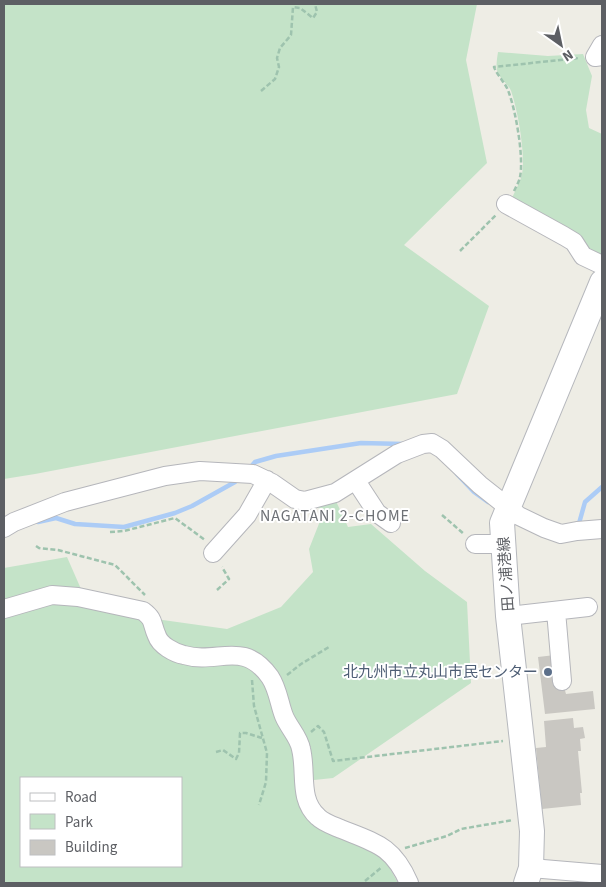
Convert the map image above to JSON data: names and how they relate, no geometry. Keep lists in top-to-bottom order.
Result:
{
  "streets": {
    "main road": ["田ノ浦港線"]
  },
  "districts": ["NAGATANI 2-CHOME"],
  "places": ["北九州市立丸山市民センター"],
  "legend": ["Road", "Park", "Building"],
  "north": "bottom right"
}
